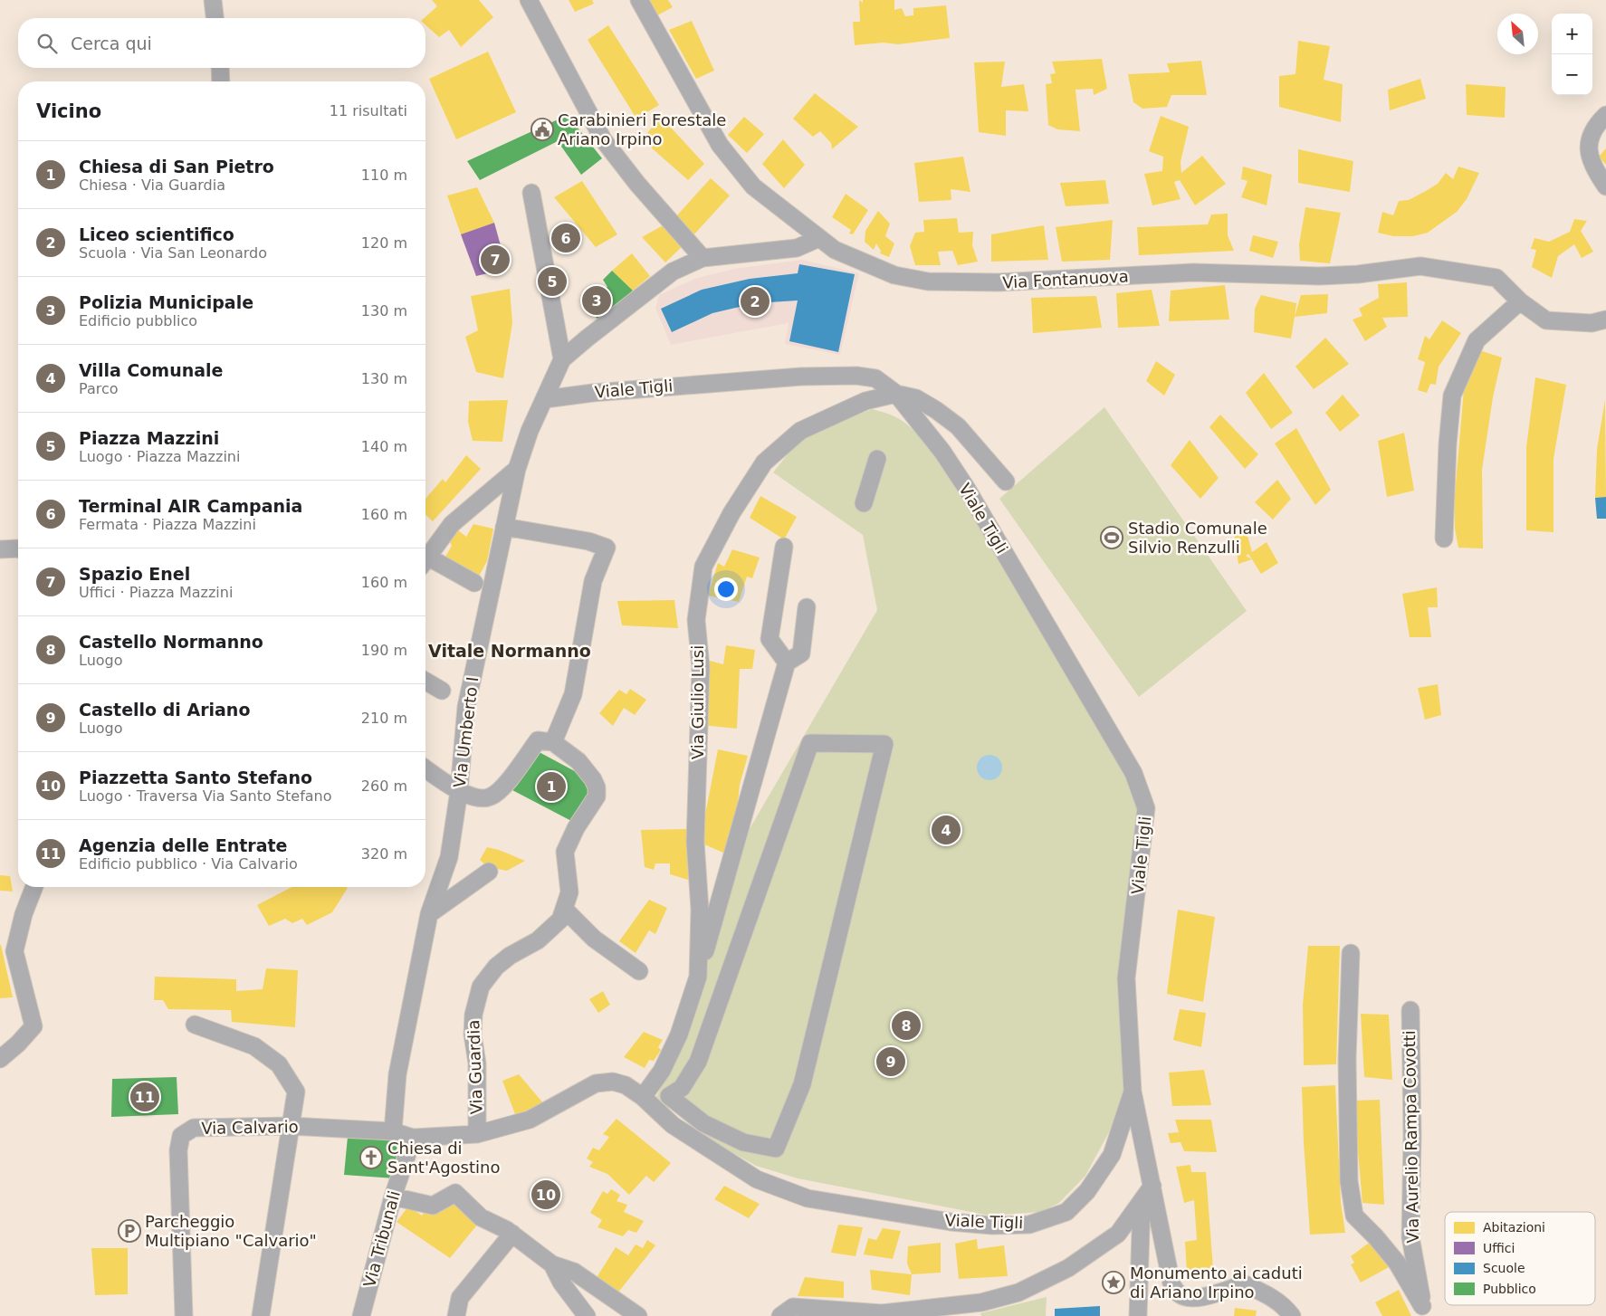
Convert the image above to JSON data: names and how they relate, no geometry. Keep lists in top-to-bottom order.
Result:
{
  "streets": {
    "street": [
      "Via Fontanuova",
      "Viale Tigli",
      "Via Giulio Lusi",
      "Via Umberto I",
      "Via Guardia",
      "Via Calvario",
      "Via Aurelio Rampa Covotti",
      "Via Tribunali"
    ]
  },
  "crossings": [
    ["Viale Tigli", "Via Giulio Lusi"],
    ["Viale Tigli", "Via Umberto I"],
    ["Viale Tigli", "Via Guardia"],
    ["Viale Tigli", "Via Calvario"],
    ["Viale Tigli", "Via Tribunali"],
    ["Via Umberto I", "Via Calvario"],
    ["Via Calvario", "Via Tribunali"]
  ],
  "districts": ["Vitale Normanno"],
  "places": {
    "public building": ["Carabinieri Forestale Ariano Irpino"],
    "sports": ["Stadio Comunale Silvio Renzulli"],
    "church": ["Chiesa di Sant'Agostino"],
    "parking": ["Parcheggio Multipiano \"Calvario\""],
    "place": ["Monumento ai caduti di Ariano Irpino"]
  },
  "legend": [
    "Abitazioni",
    "Uffici",
    "Scuole",
    "Pubblico"
  ],
  "north": "top left",
  "page": {
    "map_buttons": ["+", "−"],
    "search": "Cerca qui",
    "heading": ["Vicino", "11 risultati"],
    "list": [
      {
        "mark": "1",
        "name": "Chiesa di San Pietro",
        "note": "Chiesa · Via Guardia",
        "value": "110 m"
      },
      {
        "mark": "2",
        "name": "Liceo scientifico",
        "note": "Scuola · Via San Leonardo",
        "value": "120 m"
      },
      {
        "mark": "3",
        "name": "Polizia Municipale",
        "note": "Edificio pubblico",
        "value": "130 m"
      },
      {
        "mark": "4",
        "name": "Villa Comunale",
        "note": "Parco",
        "value": "130 m"
      },
      {
        "mark": "5",
        "name": "Piazza Mazzini",
        "note": "Luogo · Piazza Mazzini",
        "value": "140 m"
      },
      {
        "mark": "6",
        "name": "Terminal AIR Campania",
        "note": "Fermata · Piazza Mazzini",
        "value": "160 m"
      },
      {
        "mark": "7",
        "name": "Spazio Enel",
        "note": "Uffici · Piazza Mazzini",
        "value": "160 m"
      },
      {
        "mark": "8",
        "name": "Castello Normanno",
        "note": "Luogo",
        "value": "190 m"
      },
      {
        "mark": "9",
        "name": "Castello di Ariano",
        "note": "Luogo",
        "value": "210 m"
      },
      {
        "mark": "10",
        "name": "Piazzetta Santo Stefano",
        "note": "Luogo · Traversa Via Santo Stefano",
        "value": "260 m"
      },
      {
        "mark": "11",
        "name": "Agenzia delle Entrate",
        "note": "Edificio pubblico · Via Calvario",
        "value": "320 m"
      }
    ],
    "pins": [
      "6",
      "7",
      "5",
      "3",
      "2",
      "1",
      "4",
      "8",
      "9",
      "11",
      "10"
    ]
  }
}
